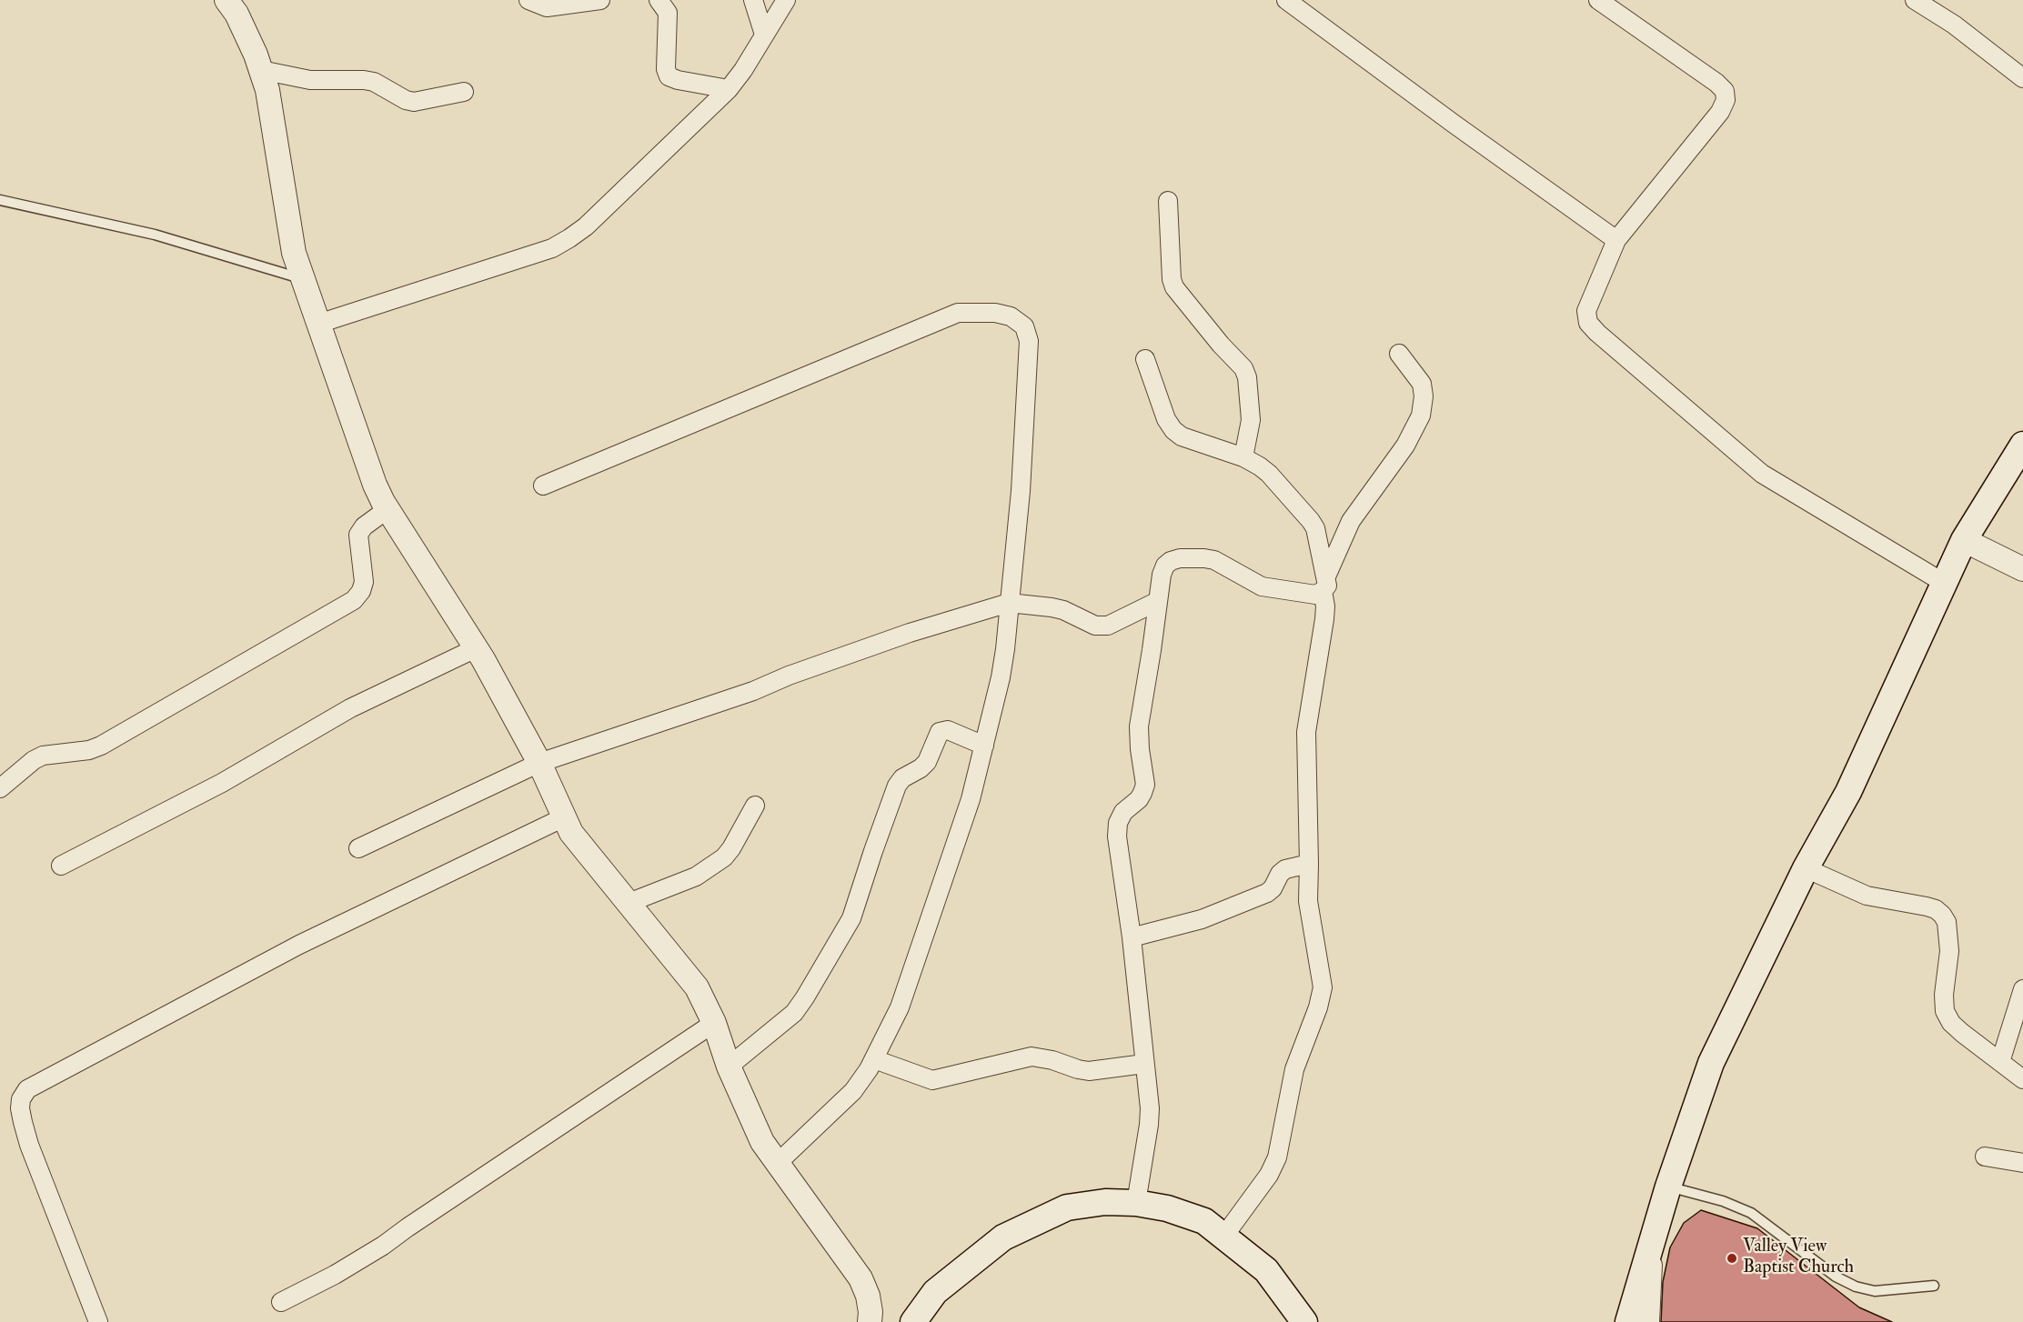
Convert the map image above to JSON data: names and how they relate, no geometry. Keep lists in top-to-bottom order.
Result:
{
  "places": ["Valley View Baptist Church"]
}
